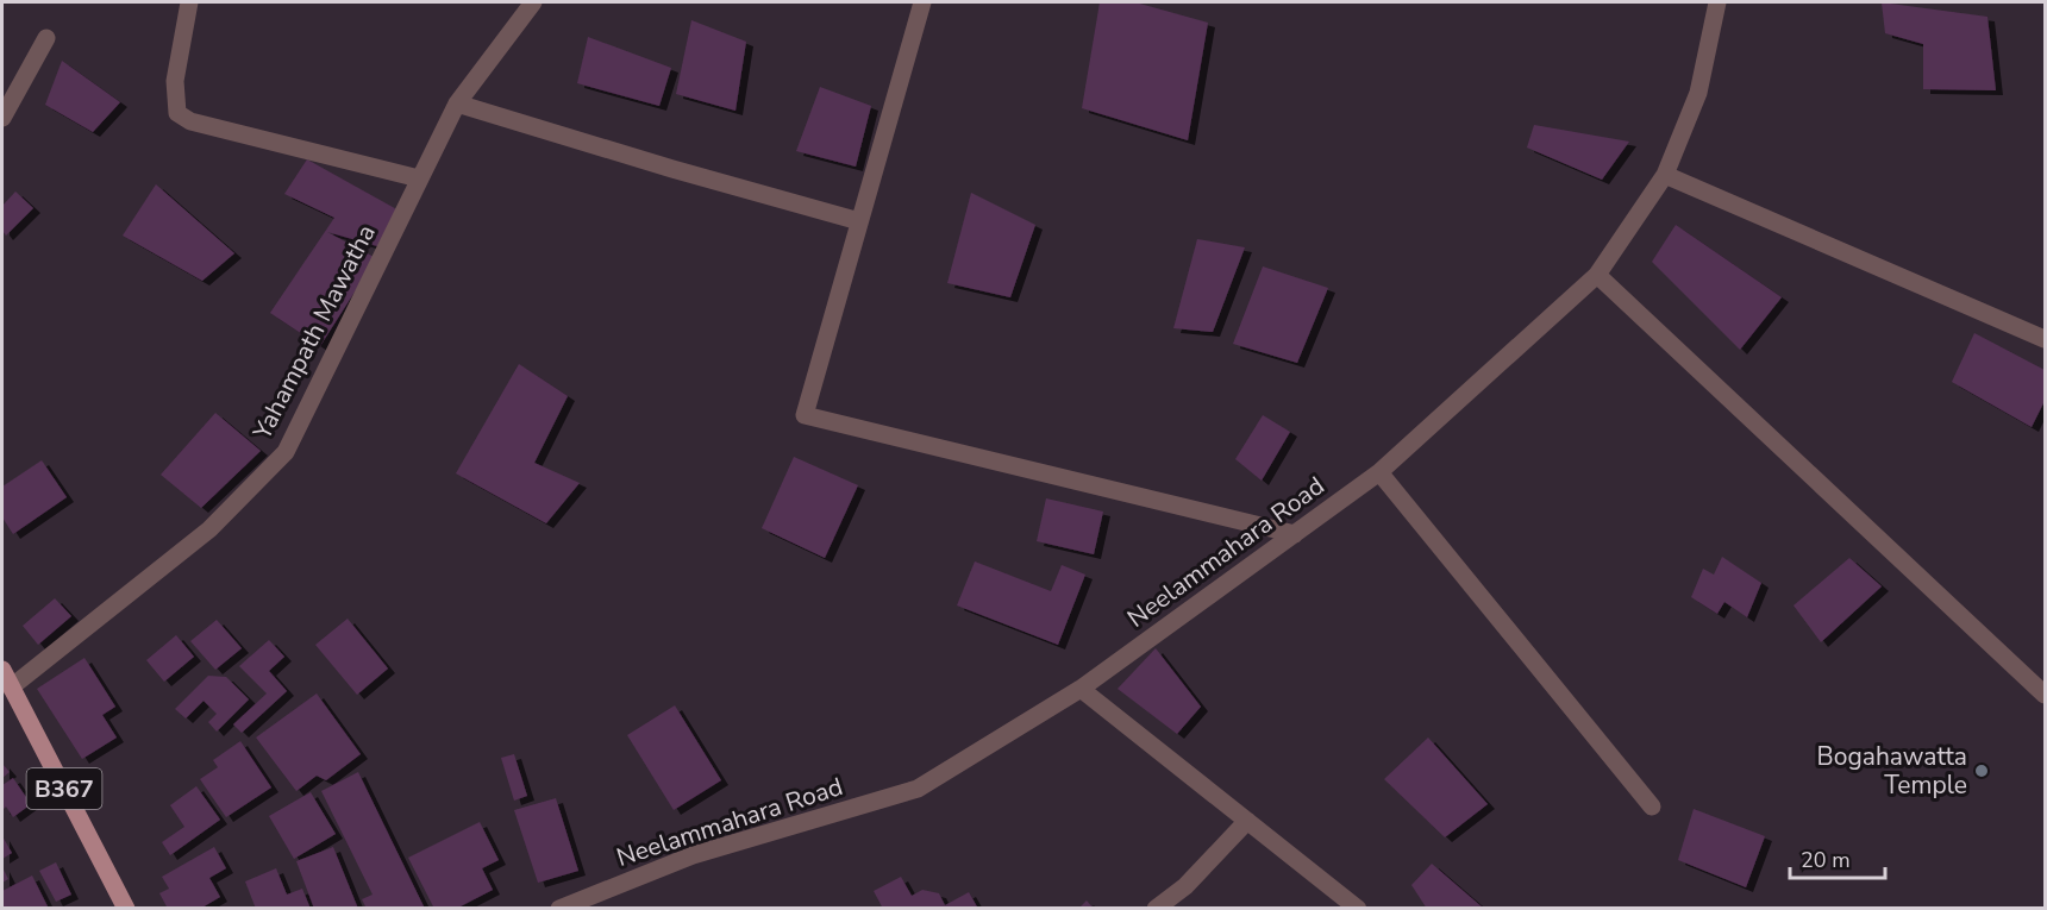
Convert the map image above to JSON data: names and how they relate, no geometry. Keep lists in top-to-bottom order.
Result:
{
  "streets": {
    "main road": ["B367"],
    "street": ["Yahampath Mawatha", "Neelammahara Road"]
  },
  "crossings": [
    ["Yahampath Mawatha", "B367"]
  ],
  "places": ["Bogahawatta Temple"],
  "scale_bar": "20 m"
}
